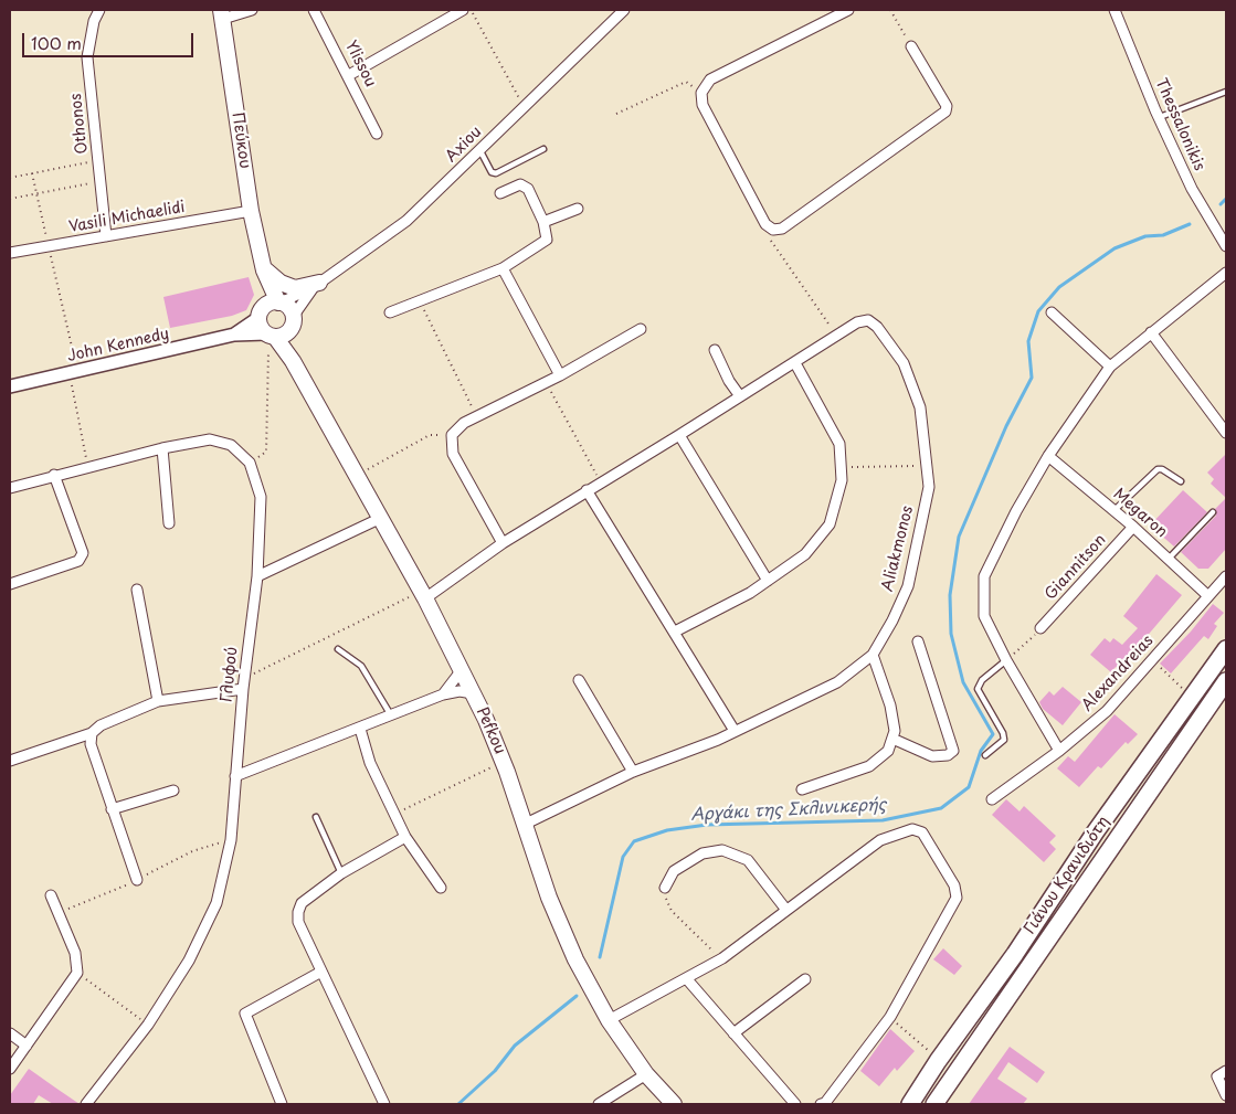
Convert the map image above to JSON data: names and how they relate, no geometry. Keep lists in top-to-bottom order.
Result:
{
  "streets": {
    "main road": ["Πεύκου", "Pefkou", "Γιάνου Κρανιδιότη"],
    "street": [
      "Ylissou",
      "Othonos",
      "Thessalonikis",
      "Axiou",
      "Vasili Michaelidi",
      "John Kennedy",
      "Megaron",
      "Aliakmonos",
      "Giannitson",
      "Alexandreias",
      "Γλυφού"
    ]
  },
  "crossings": [
    ["Othonos", "Vasili Michaelidi"],
    ["Πεύκου", "Vasili Michaelidi"],
    ["Πεύκου", "Pefkou"],
    ["Axiou", "Pefkou"],
    ["Megaron", "Giannitson"],
    ["Megaron", "Alexandreias"],
    ["Aliakmonos", "Pefkou"]
  ],
  "water": ["Αργάκι της Σκλινικερής"],
  "scale_bar": "100 m"
}
